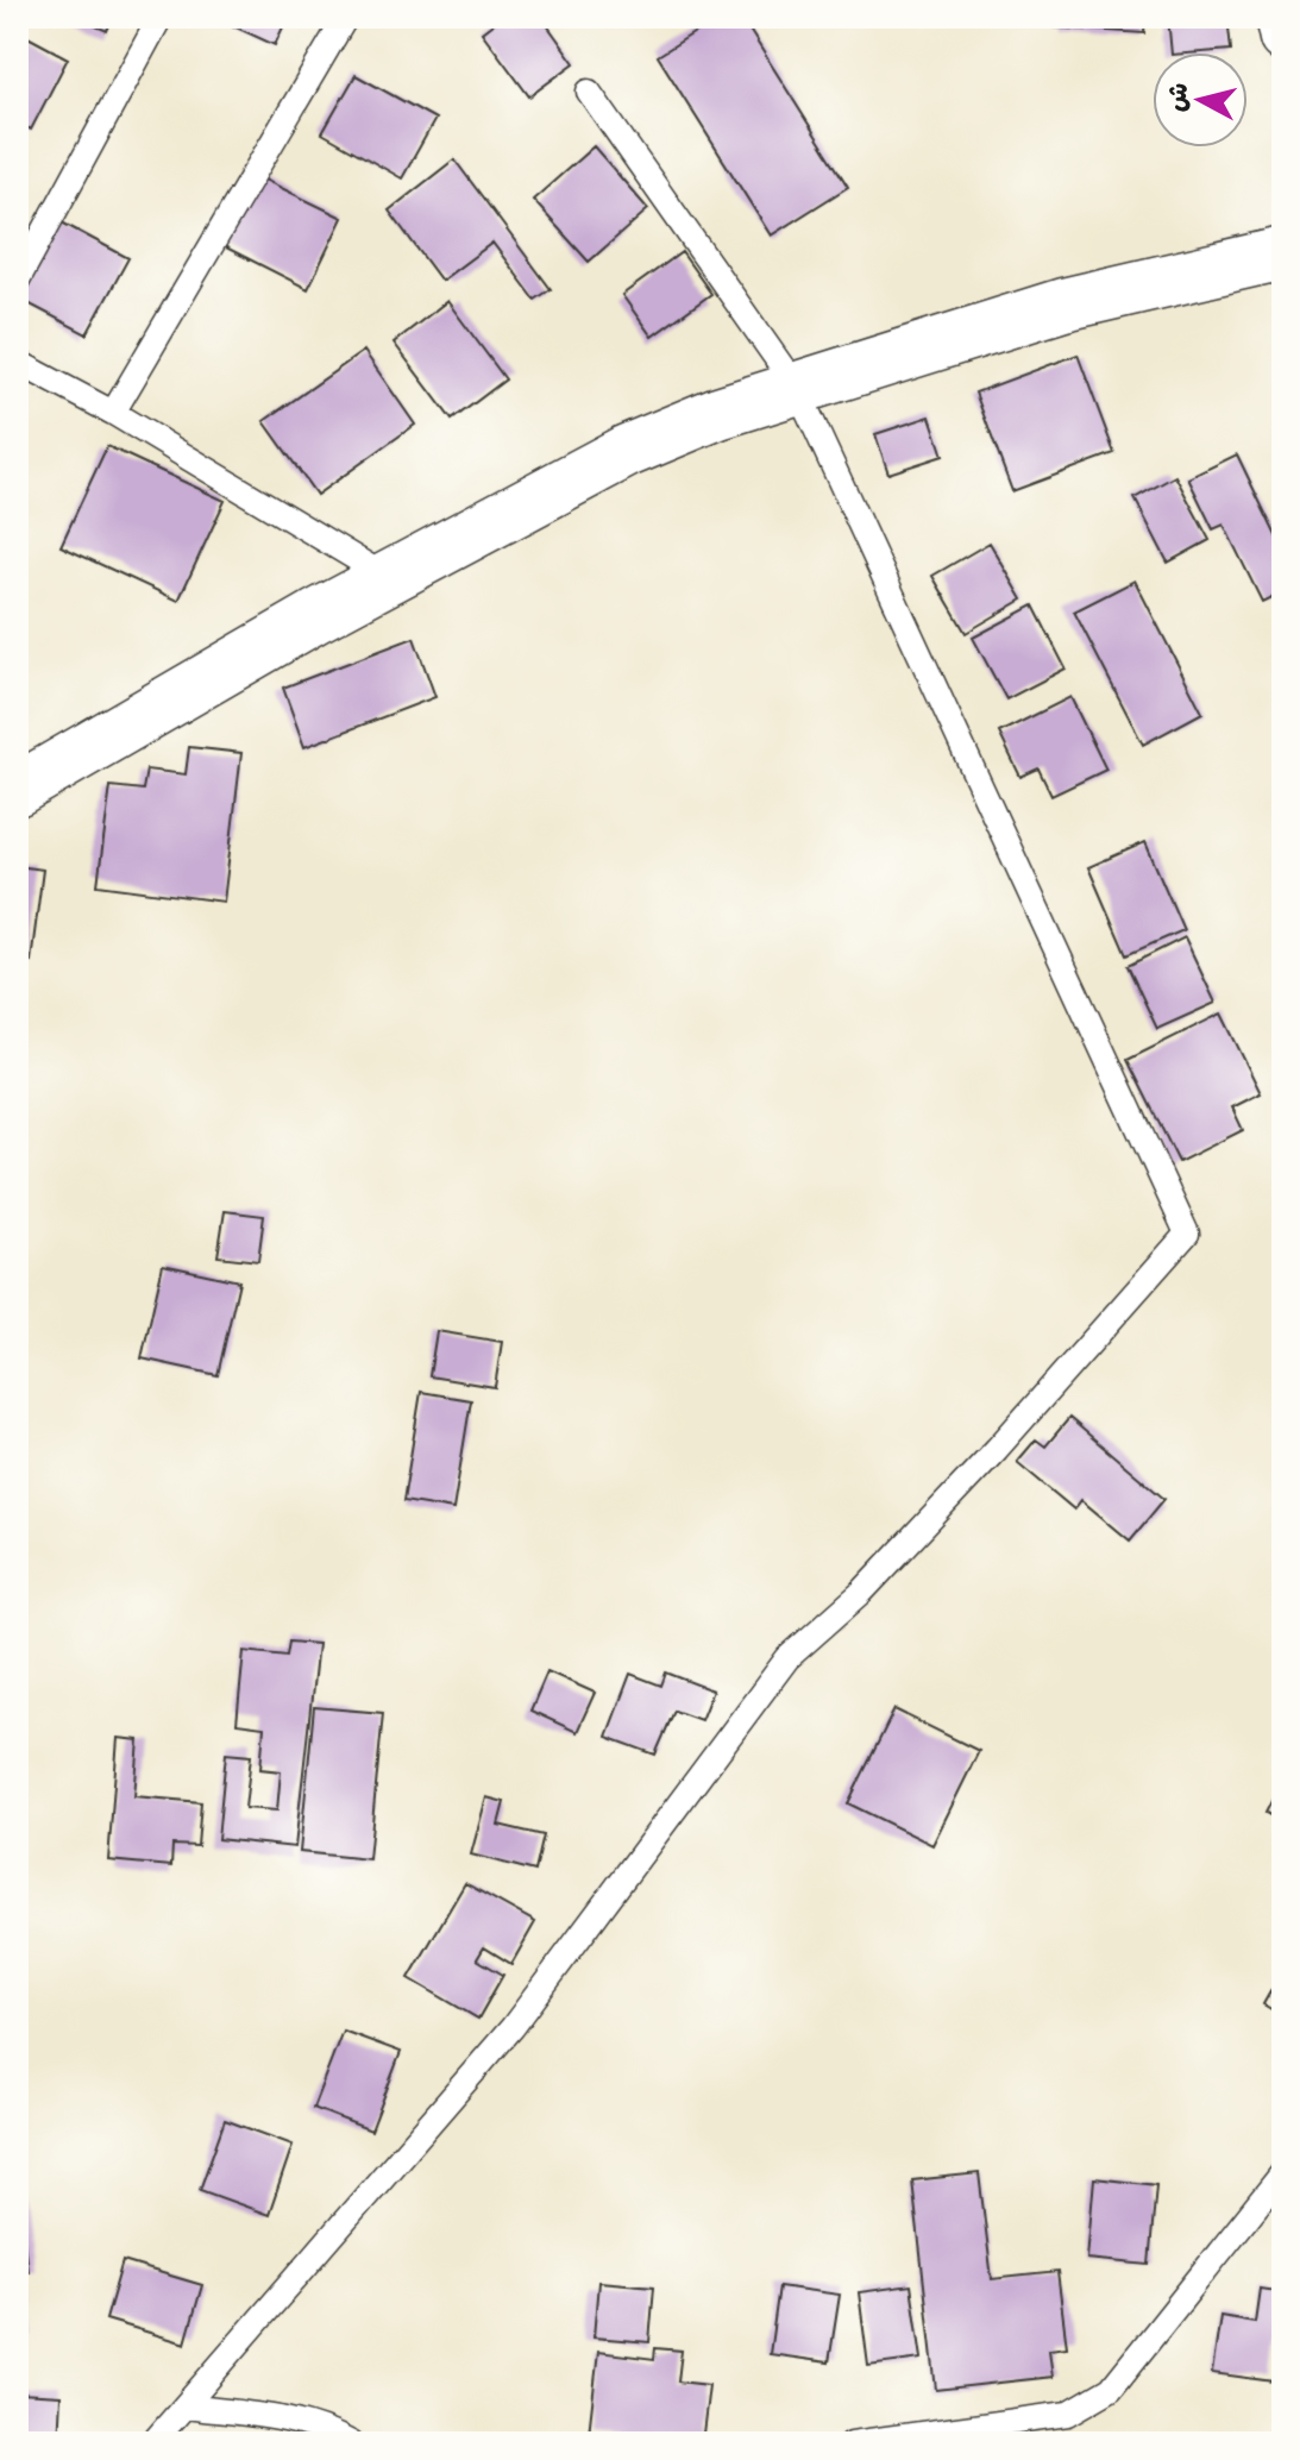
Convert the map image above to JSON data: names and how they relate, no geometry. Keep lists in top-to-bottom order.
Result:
{
  "north": "left"
}
